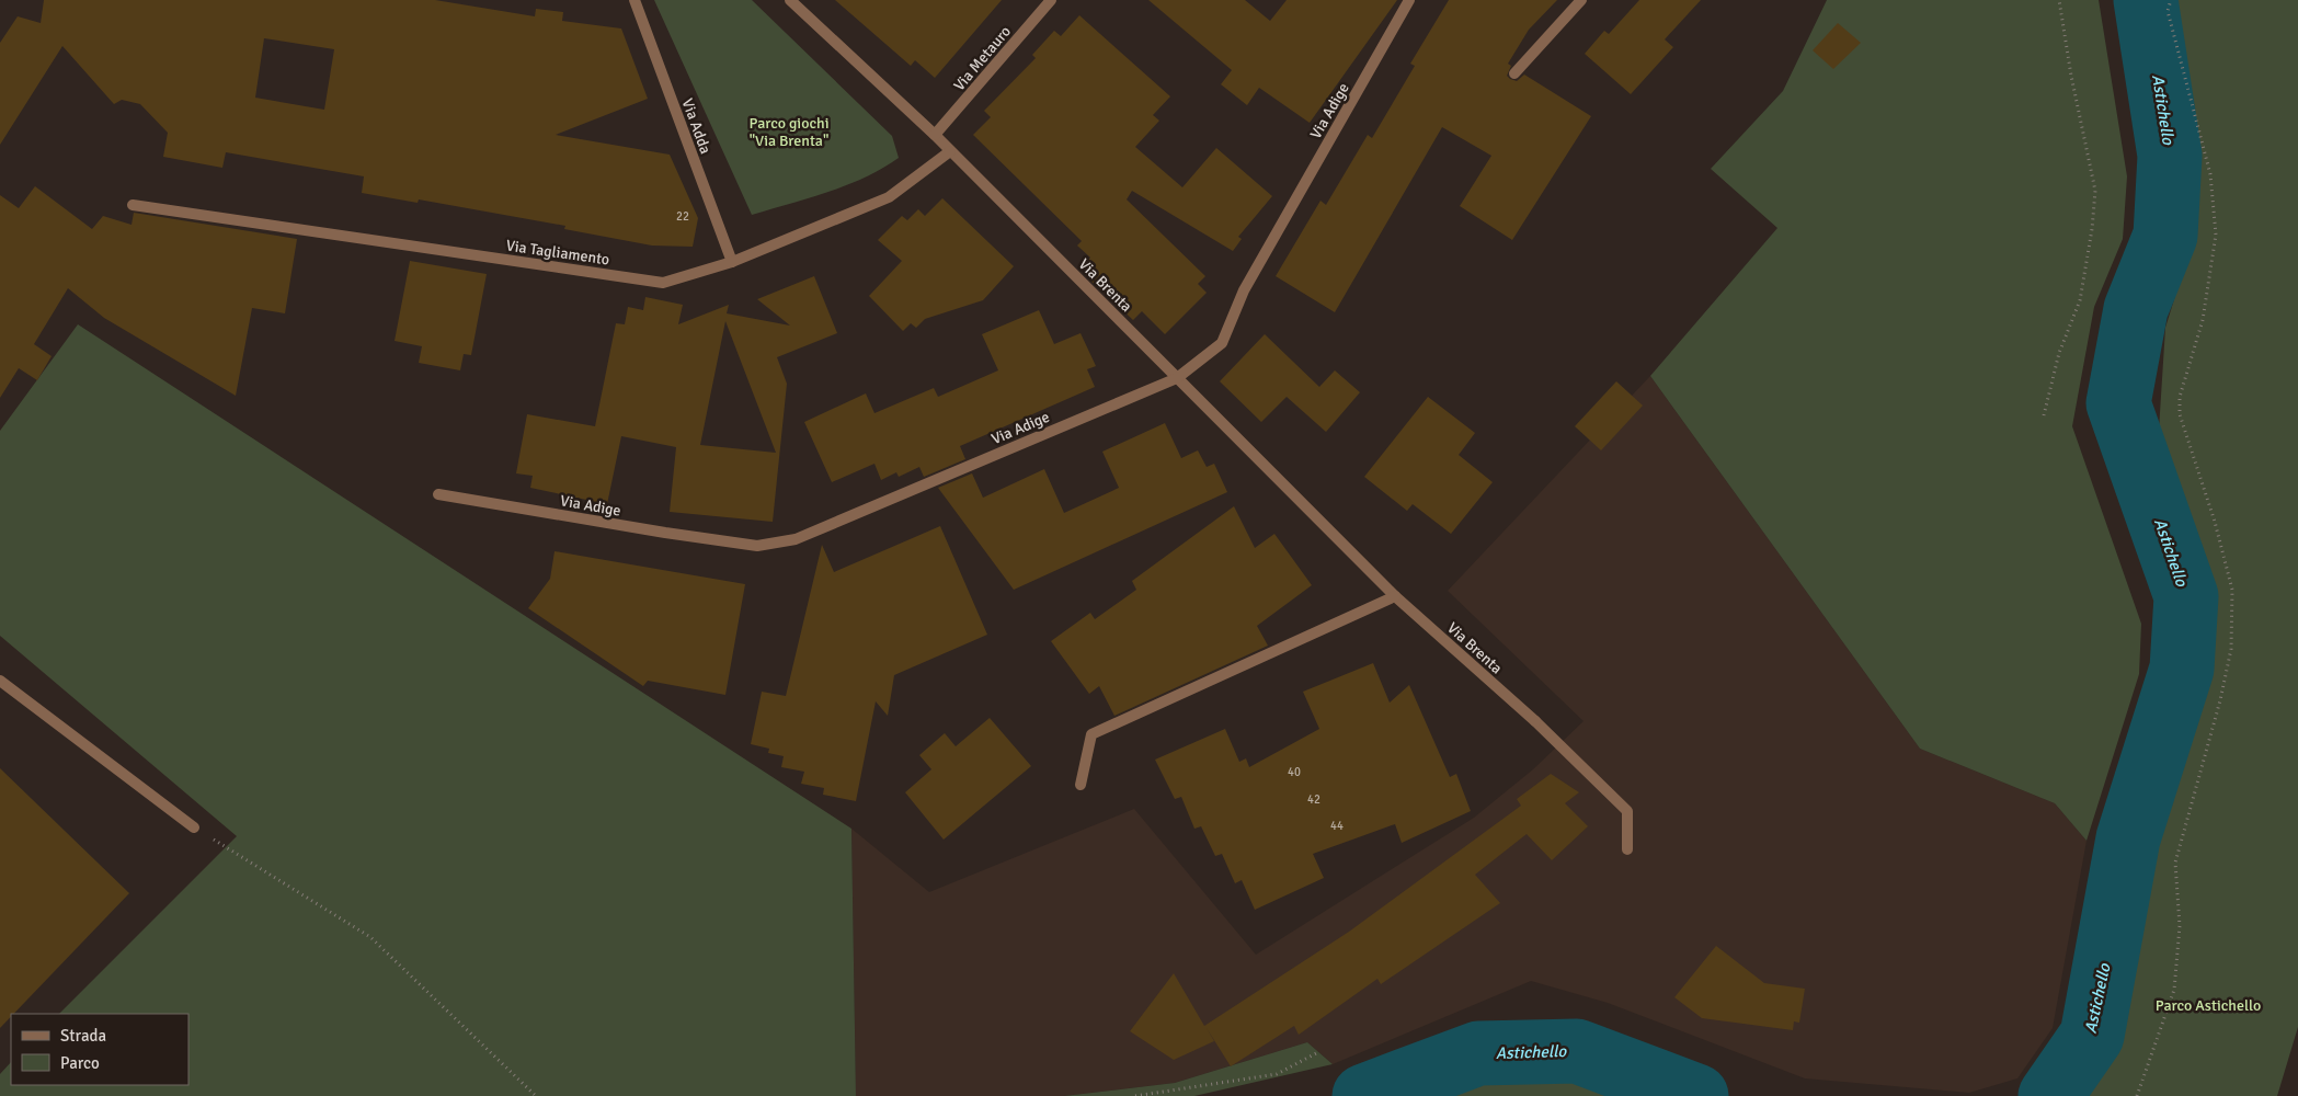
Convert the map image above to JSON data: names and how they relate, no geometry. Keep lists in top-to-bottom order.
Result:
{
  "streets": {
    "street": [
      "Via Metauro",
      "Via Adige",
      "Via Adda",
      "Via Tagliamento",
      "Via Brenta"
    ]
  },
  "crossings": [
    ["Via Metauro", "Via Brenta"],
    ["Via Adige", "Via Brenta"],
    ["Via Adda", "Via Tagliamento"],
    ["Via Tagliamento", "Via Brenta"]
  ],
  "water": ["Astichello"],
  "parks": ["Parco giochi \"Via Brenta\"", "Parco Astichello"],
  "house_numbers": [
    "22",
    "40",
    "42",
    "44"
  ],
  "legend": ["Strada", "Parco"]
}
